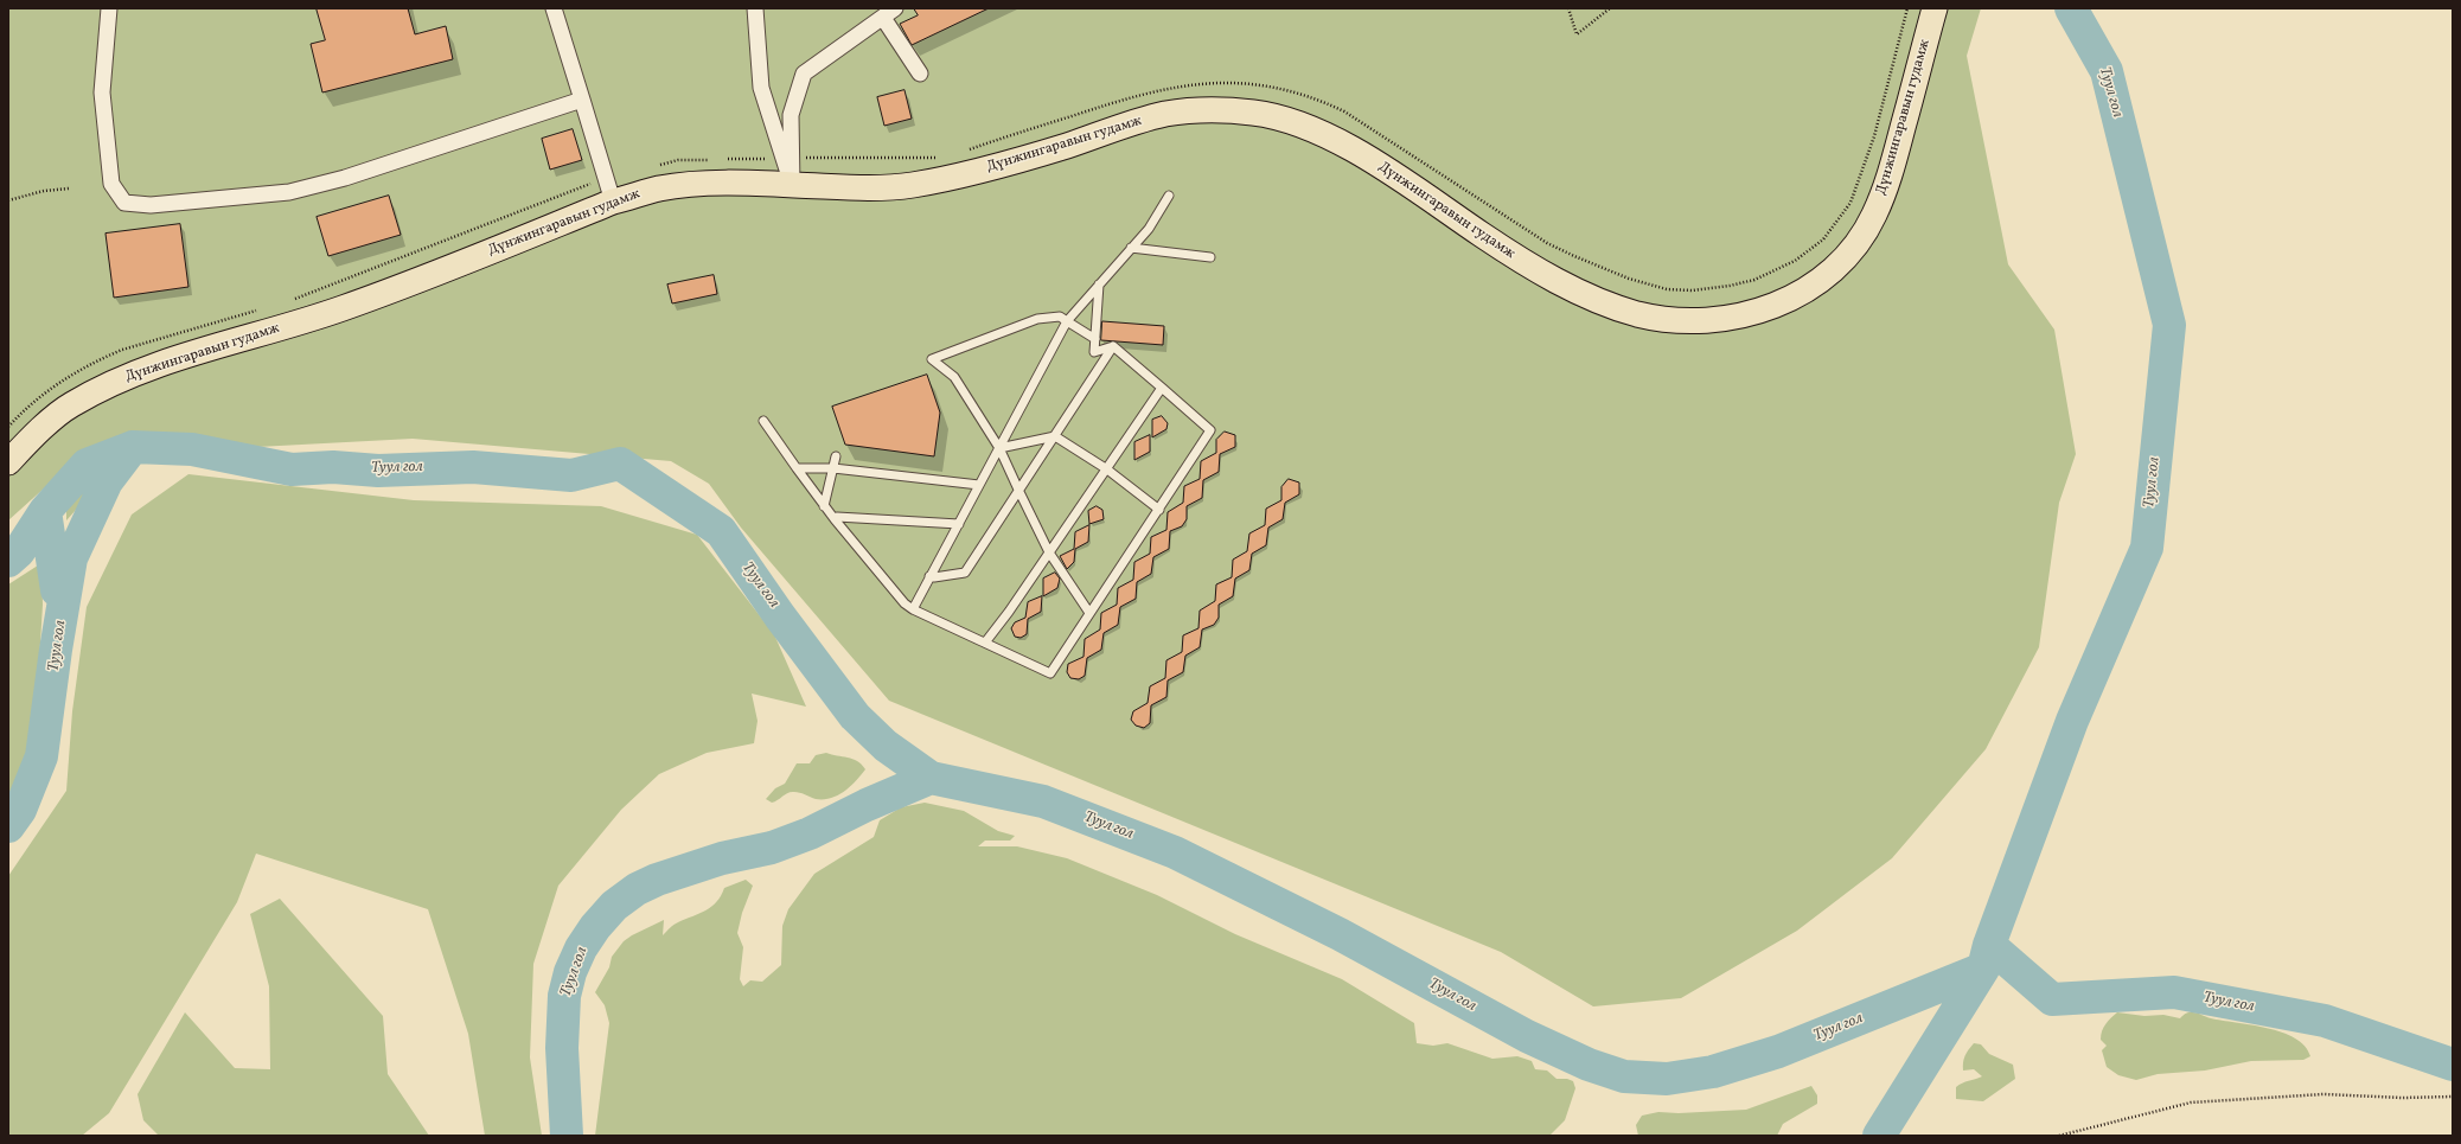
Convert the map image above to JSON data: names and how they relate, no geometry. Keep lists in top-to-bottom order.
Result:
{
  "streets": {
    "main road": ["Дүнжингаравын гудамж"]
  },
  "water": ["Туул гол"]
}
